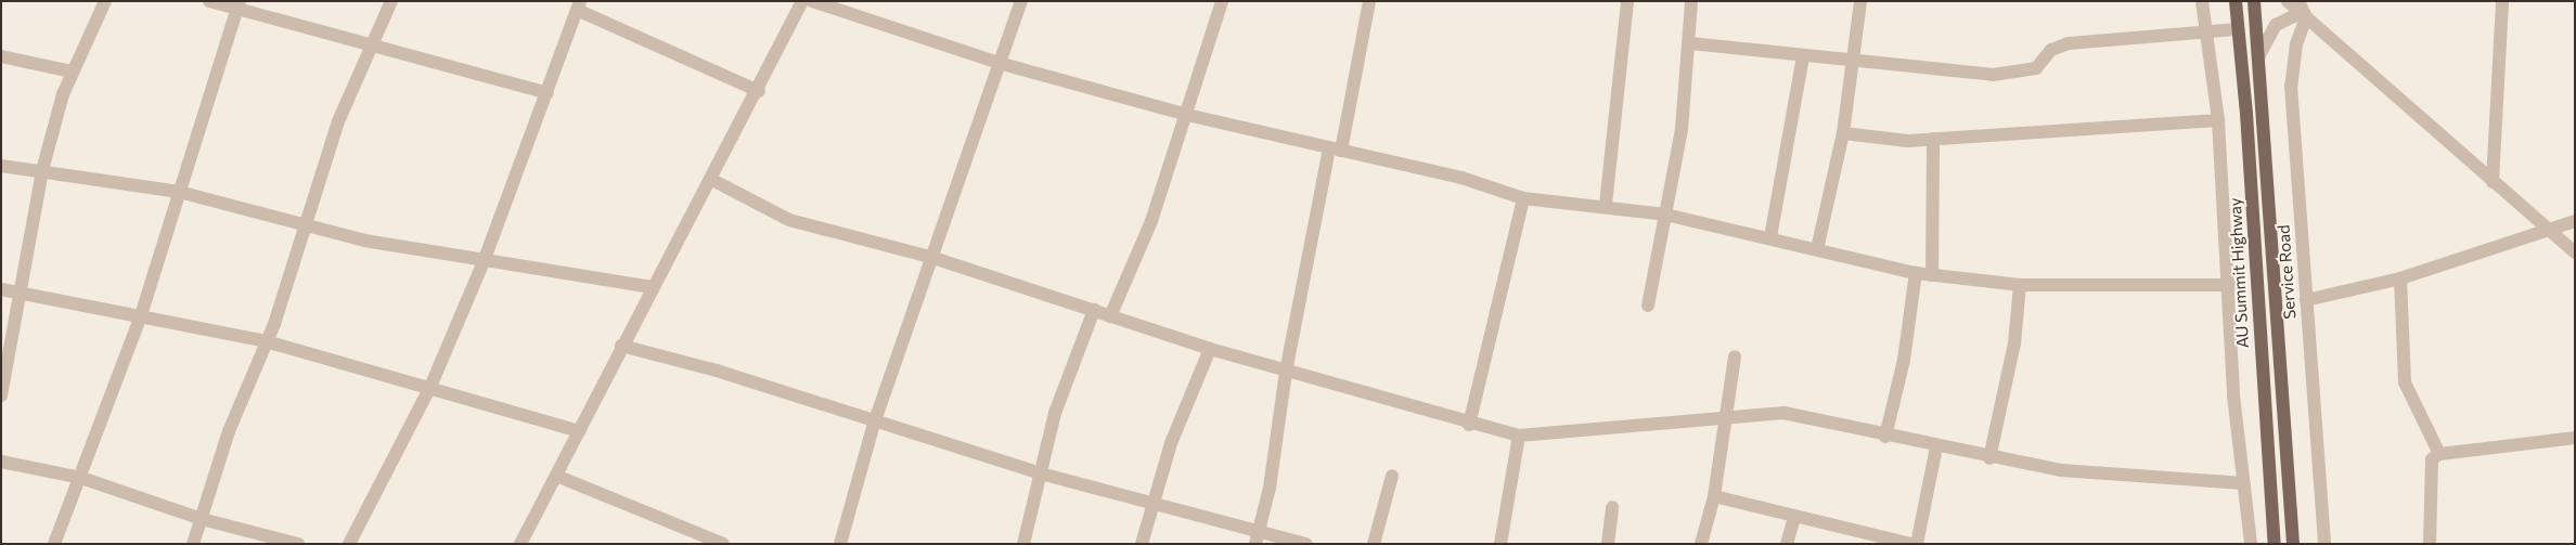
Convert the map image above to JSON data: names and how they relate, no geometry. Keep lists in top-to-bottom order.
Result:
{
  "streets": {
    "main road": ["AU Summit Highway"],
    "street": ["Service Road"]
  }
}
